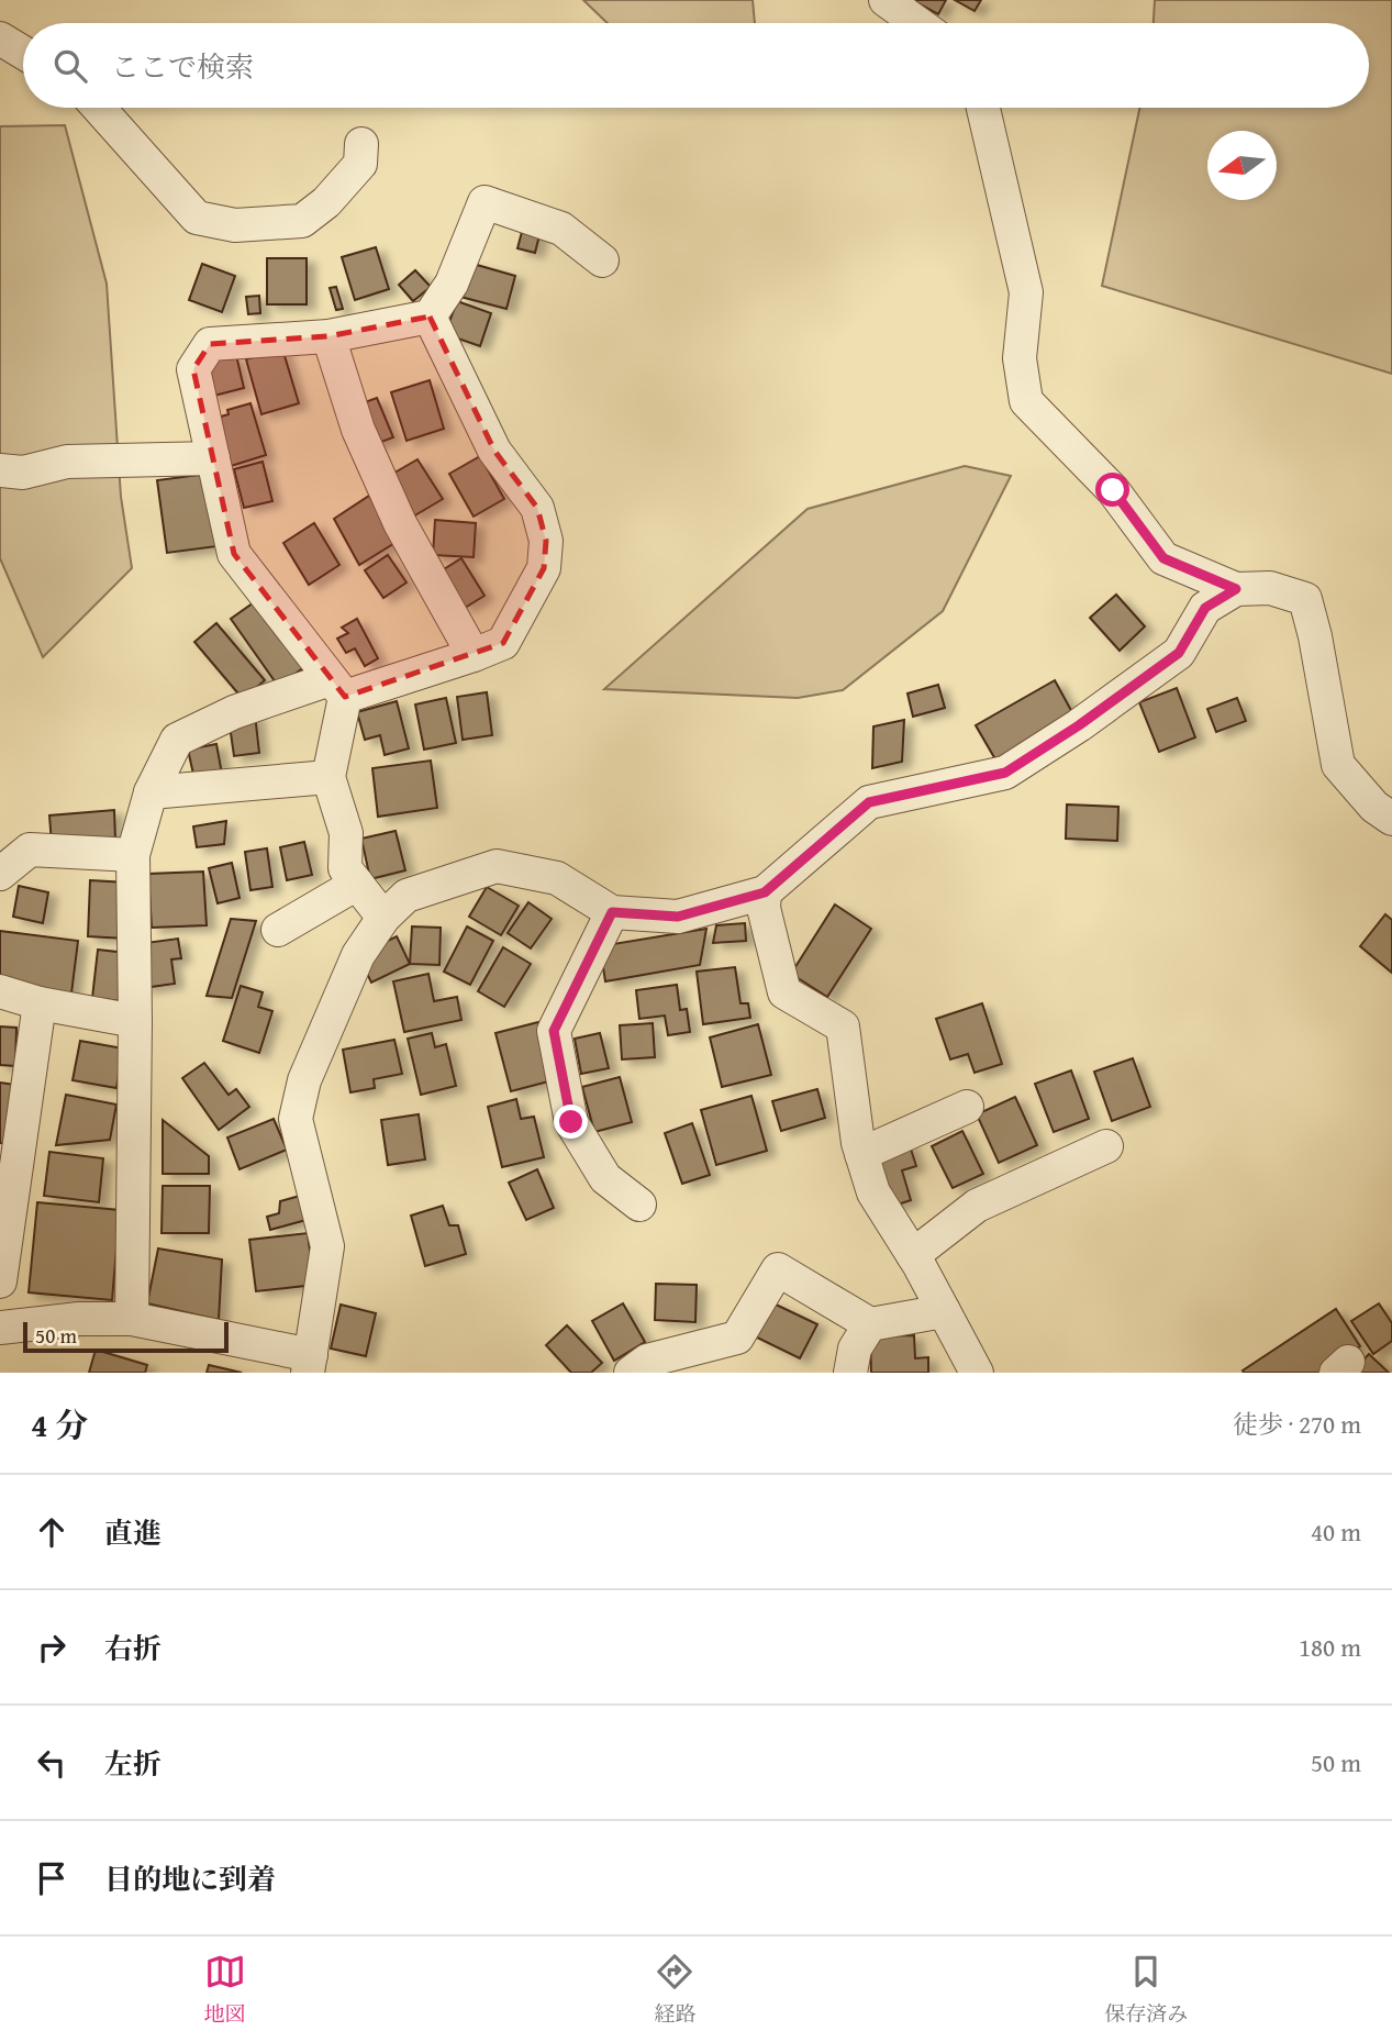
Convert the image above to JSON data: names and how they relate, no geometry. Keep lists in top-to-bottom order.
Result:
{
  "scale_bar": "50 m",
  "north": "left",
  "page": {
    "search": "ここで検索",
    "scale": "50 m",
    "heading": ["4 分", "徒歩 · 270 m"],
    "list": [
      ["直進", "40 m"],
      ["右折", "180 m"],
      ["左折", "50 m"],
      "目的地に到着"
    ],
    "nav": ["地図", "経路", "保存済み"]
  }
}
